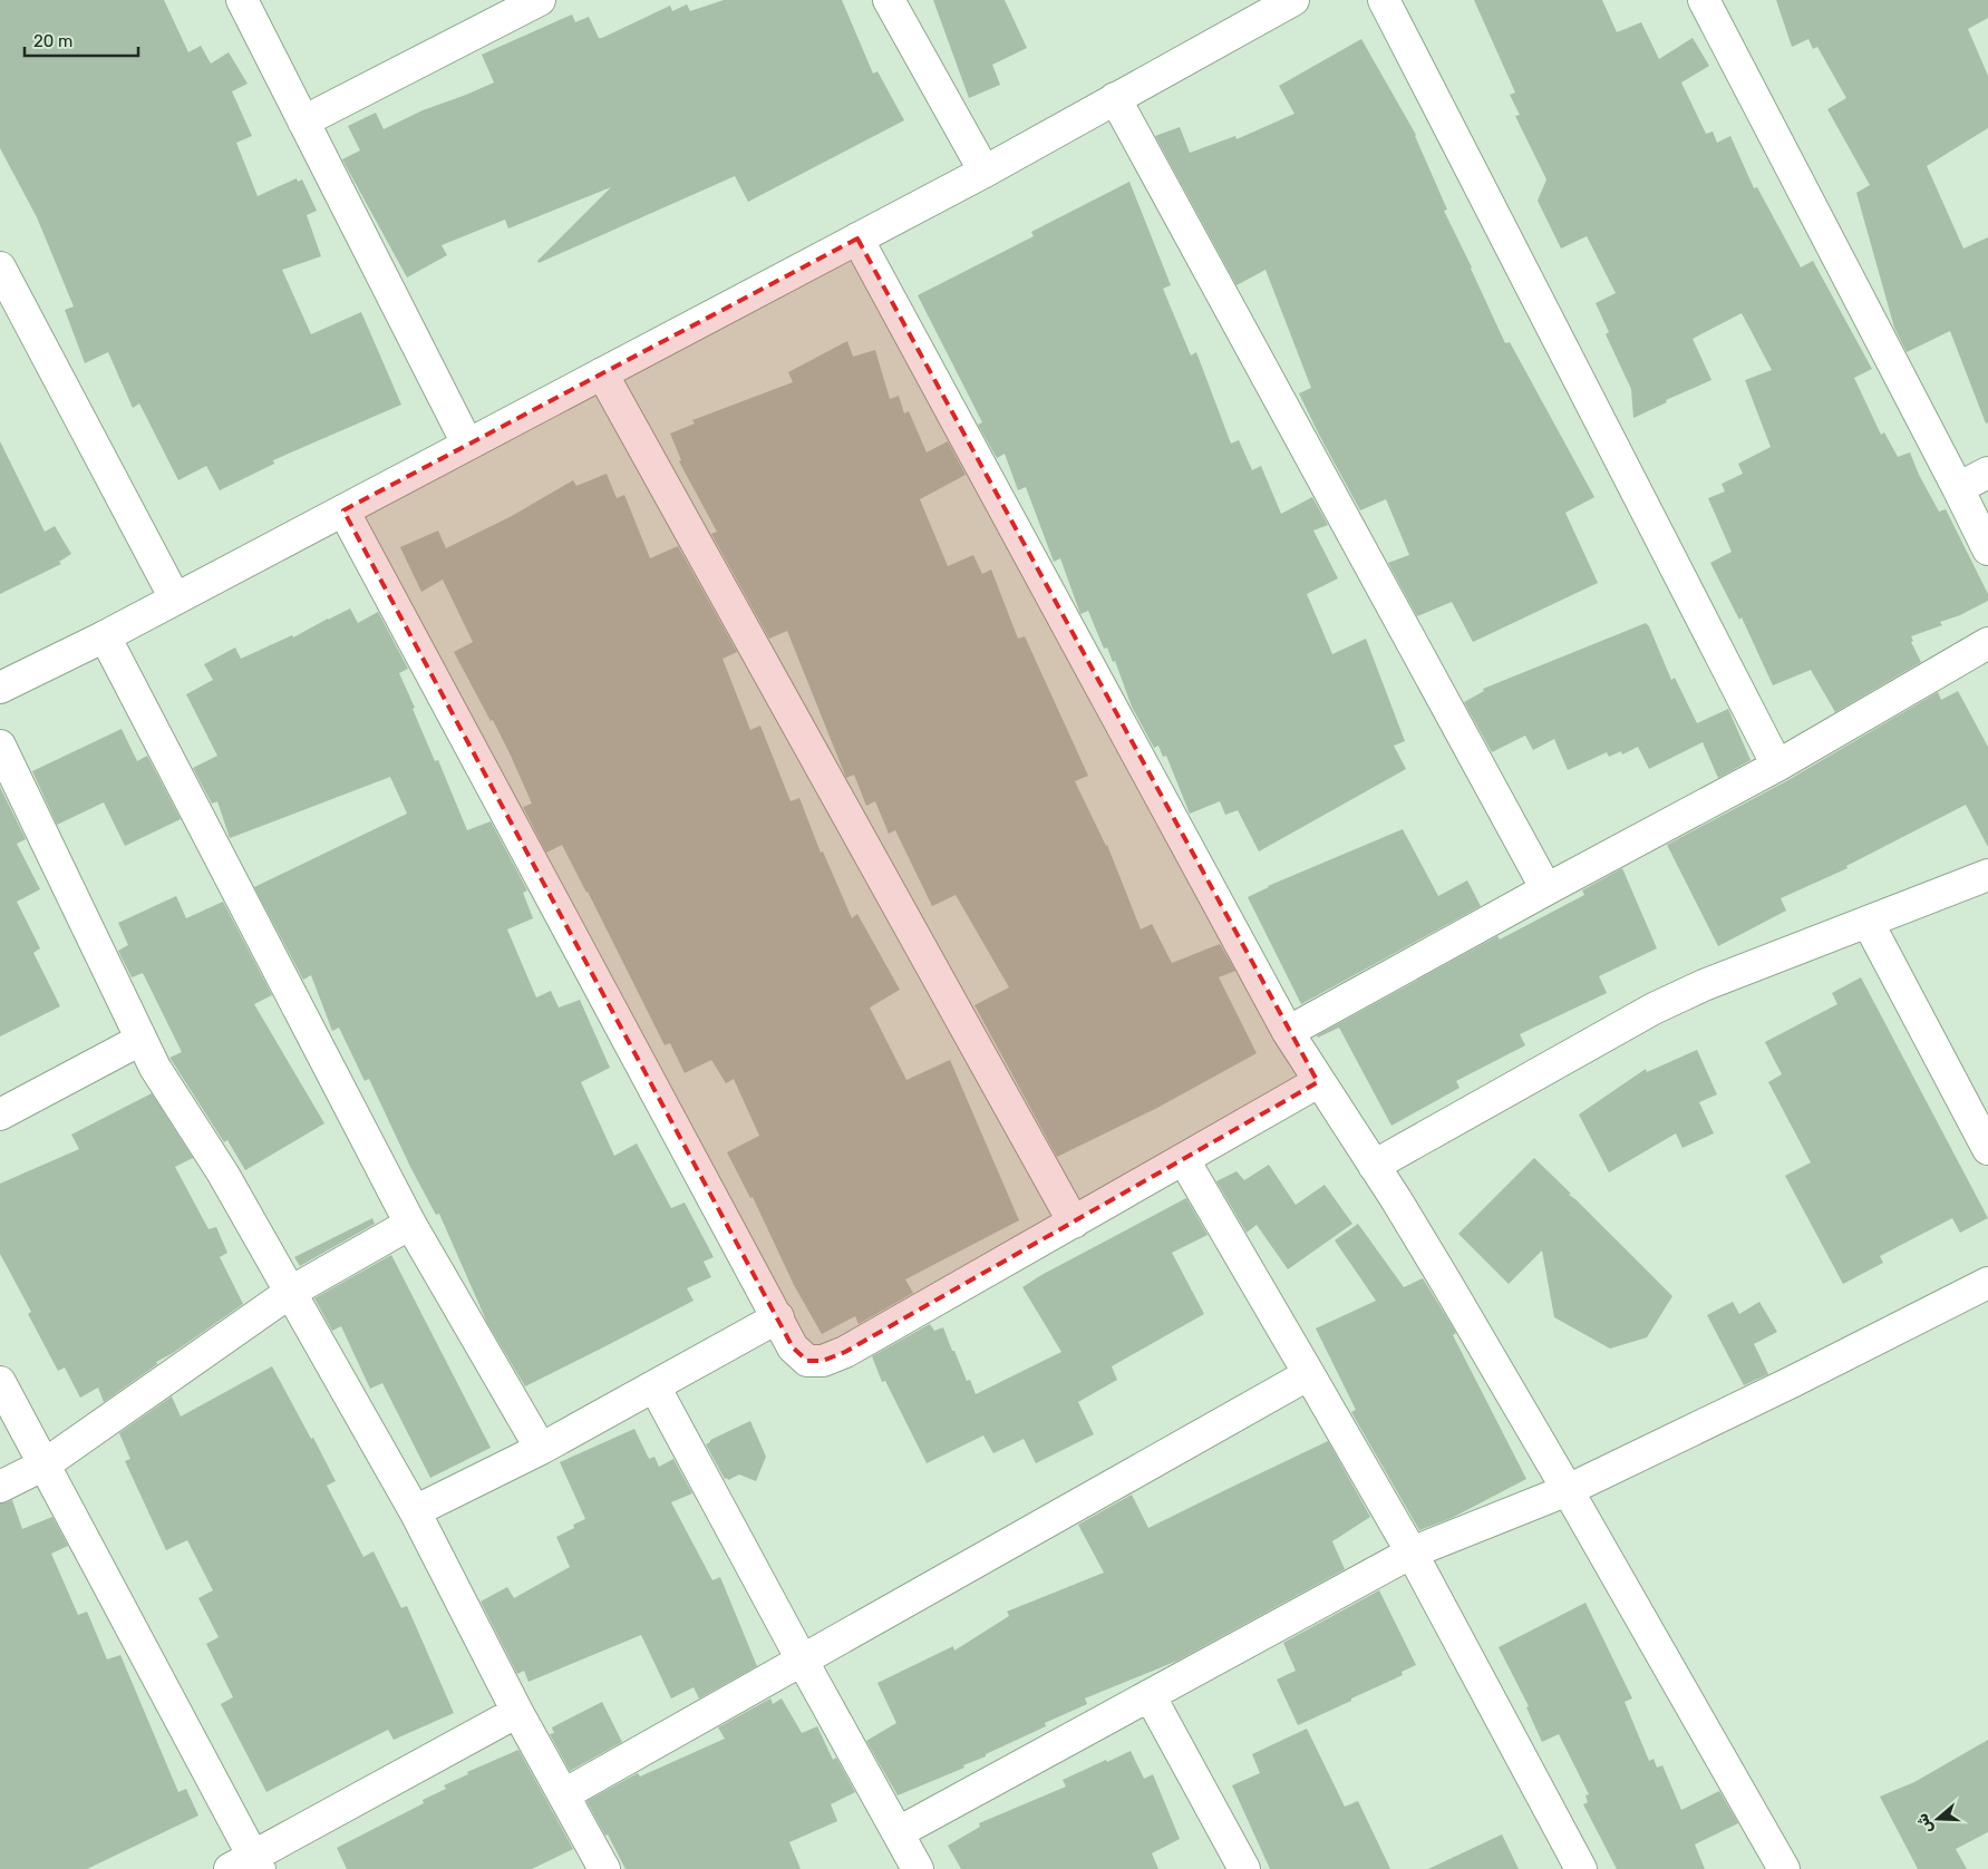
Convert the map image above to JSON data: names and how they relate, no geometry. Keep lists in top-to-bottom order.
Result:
{
  "scale_bar": "20 m",
  "north": "left"
}
